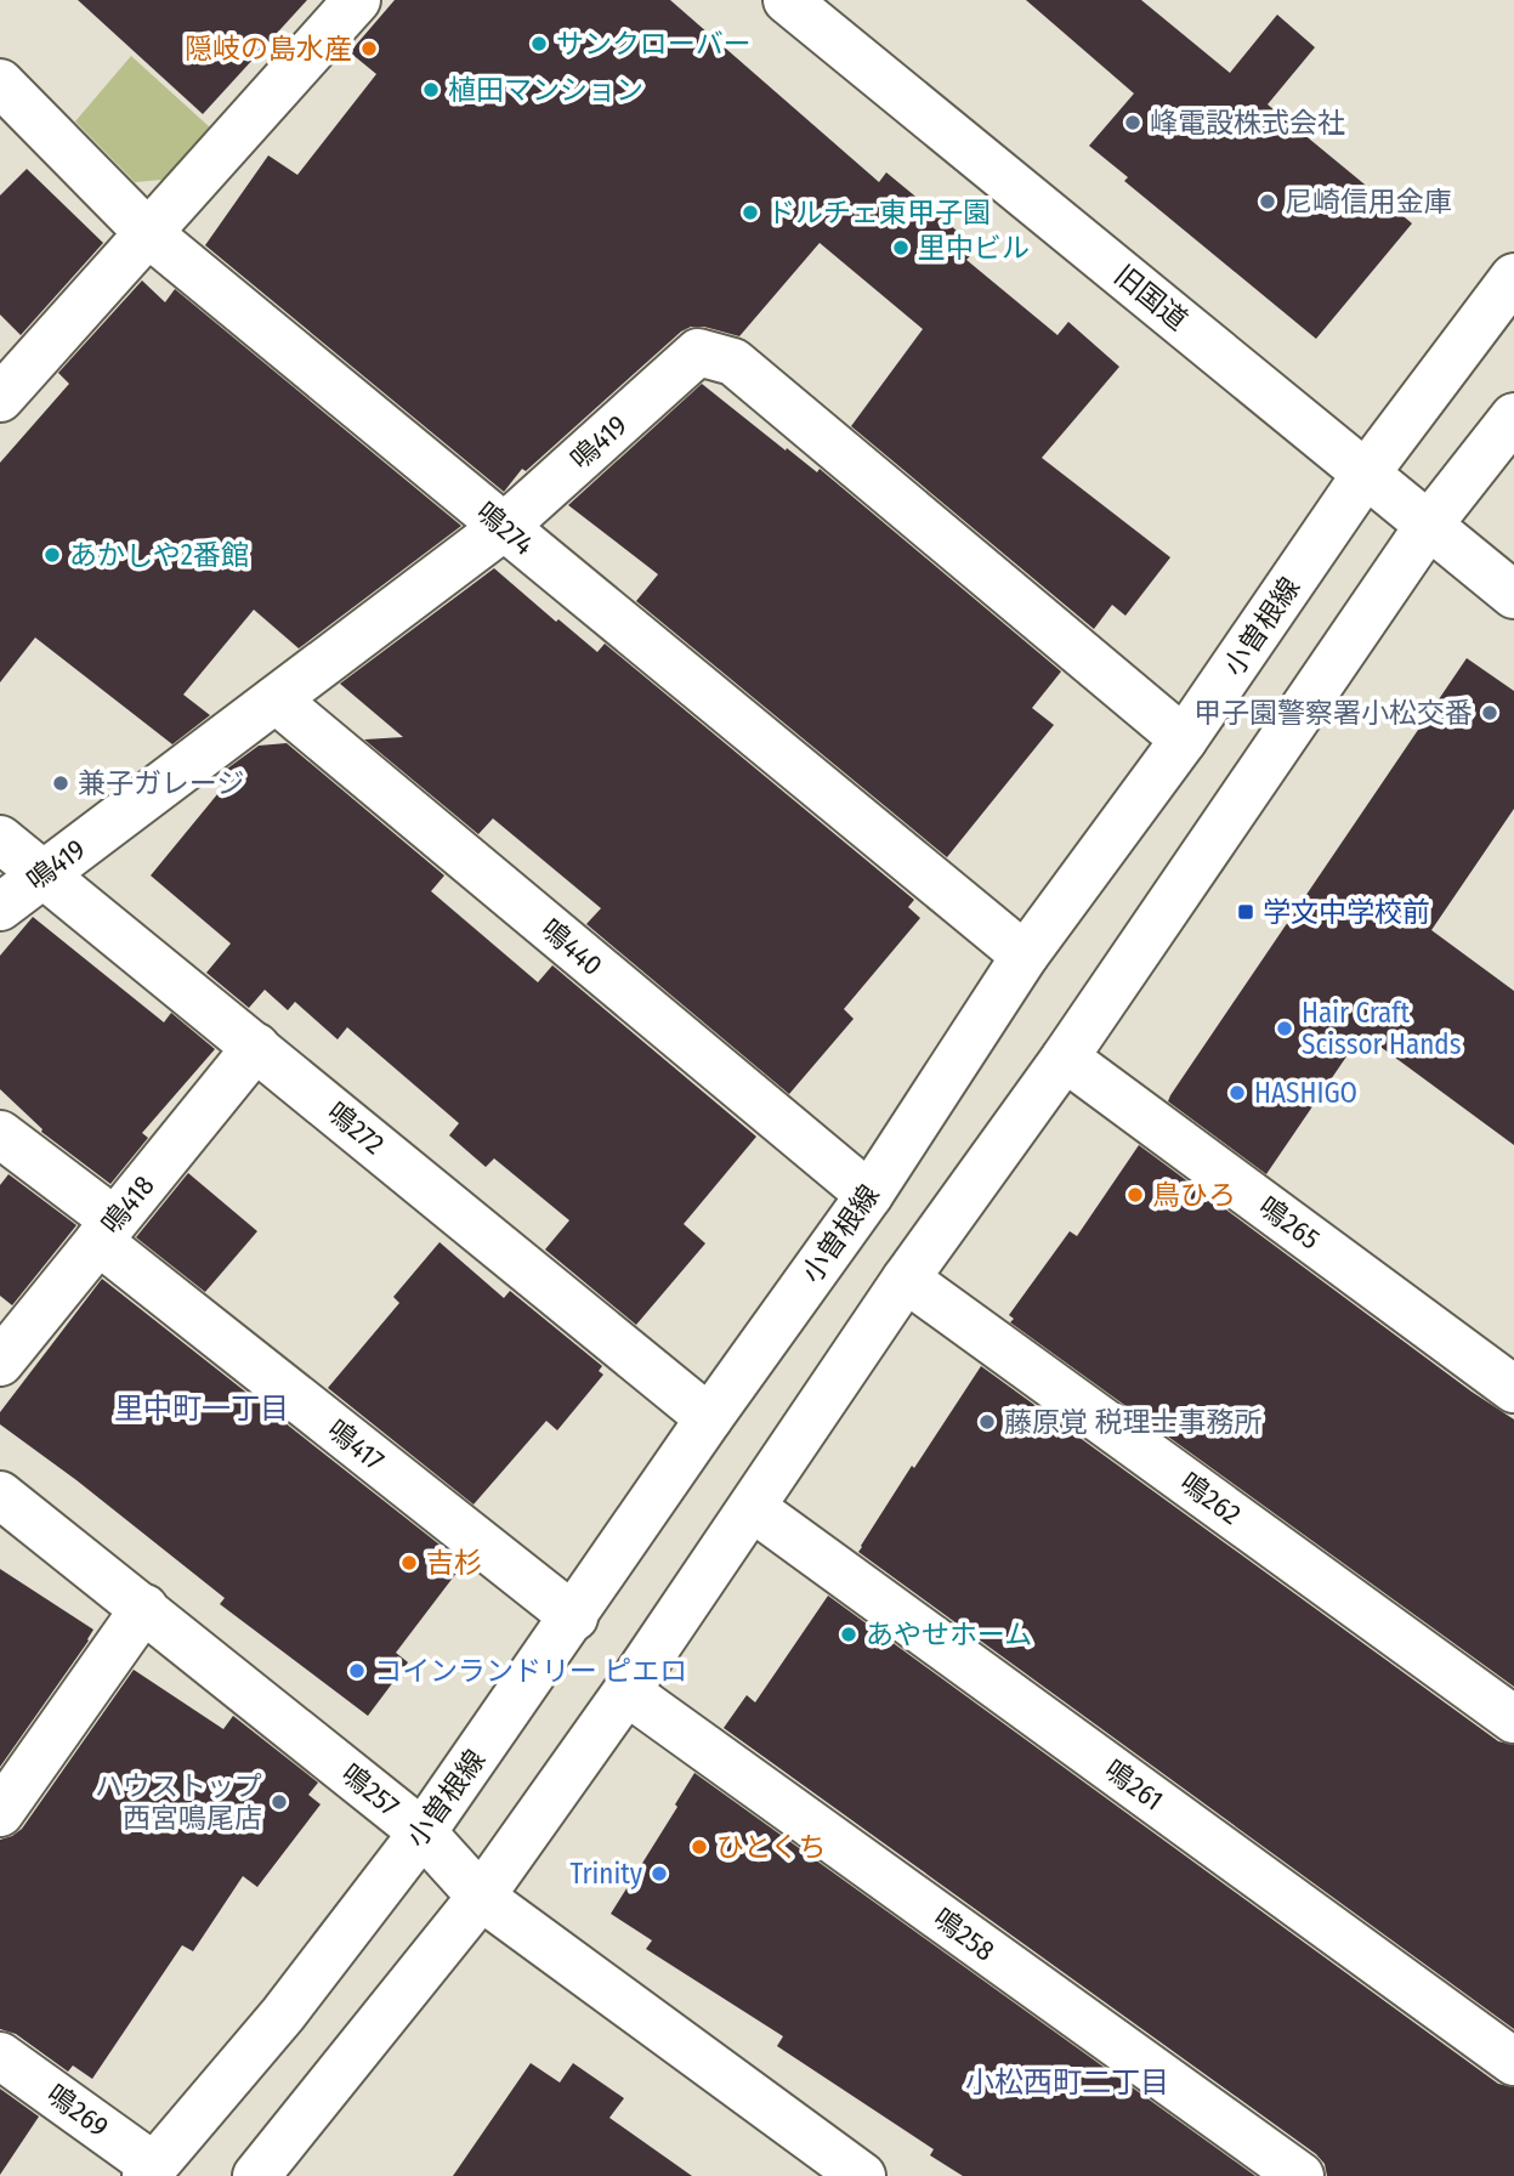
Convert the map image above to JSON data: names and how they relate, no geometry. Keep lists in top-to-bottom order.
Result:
{
  "streets": {
    "street": [
      "旧国道",
      "鳴419",
      "鳴274",
      "小曽根線",
      "鳴440",
      "鳴272",
      "鳴418",
      "鳴265",
      "鳴417",
      "鳴262",
      "鳴261",
      "鳴257",
      "鳴258",
      "鳴269"
    ]
  },
  "crossings": [
    ["旧国道", "小曽根線"],
    ["鳴419", "鳴274"],
    ["鳴419", "小曽根線"],
    ["鳴419", "鳴440"],
    ["鳴419", "鳴272"],
    ["鳴274", "小曽根線"],
    ["小曽根線", "鳴440"],
    ["小曽根線", "鳴272"],
    ["小曽根線", "鳴417"],
    ["小曽根線", "鳴257"],
    ["小曽根線", "鳴269"],
    ["鳴272", "鳴418"],
    ["鳴418", "鳴417"]
  ],
  "districts": ["里中町一丁目", "小松西町二丁目"],
  "places": {
    "other": [
      "サンクローバー",
      "隠岐の島水産",
      "植田マンション",
      "峰電設株式会社",
      "尼崎信用金庫",
      "ドルチェ東甲子園",
      "里中ビル",
      "あかしや2番館",
      "甲子園警察署小松交番",
      "兼子ガレージ",
      "Hair Craft Scissor Hands",
      "HASHIGO",
      "鳥ひろ",
      "藤原覚 税理士事務所",
      "吉杉",
      "あやせホーム",
      "コインランドリー ピエロ",
      "ハウストップ 西宮鳴尾店",
      "ひとくち",
      "Trinity"
    ],
    "transit": ["学文中学校前"]
  }
}
